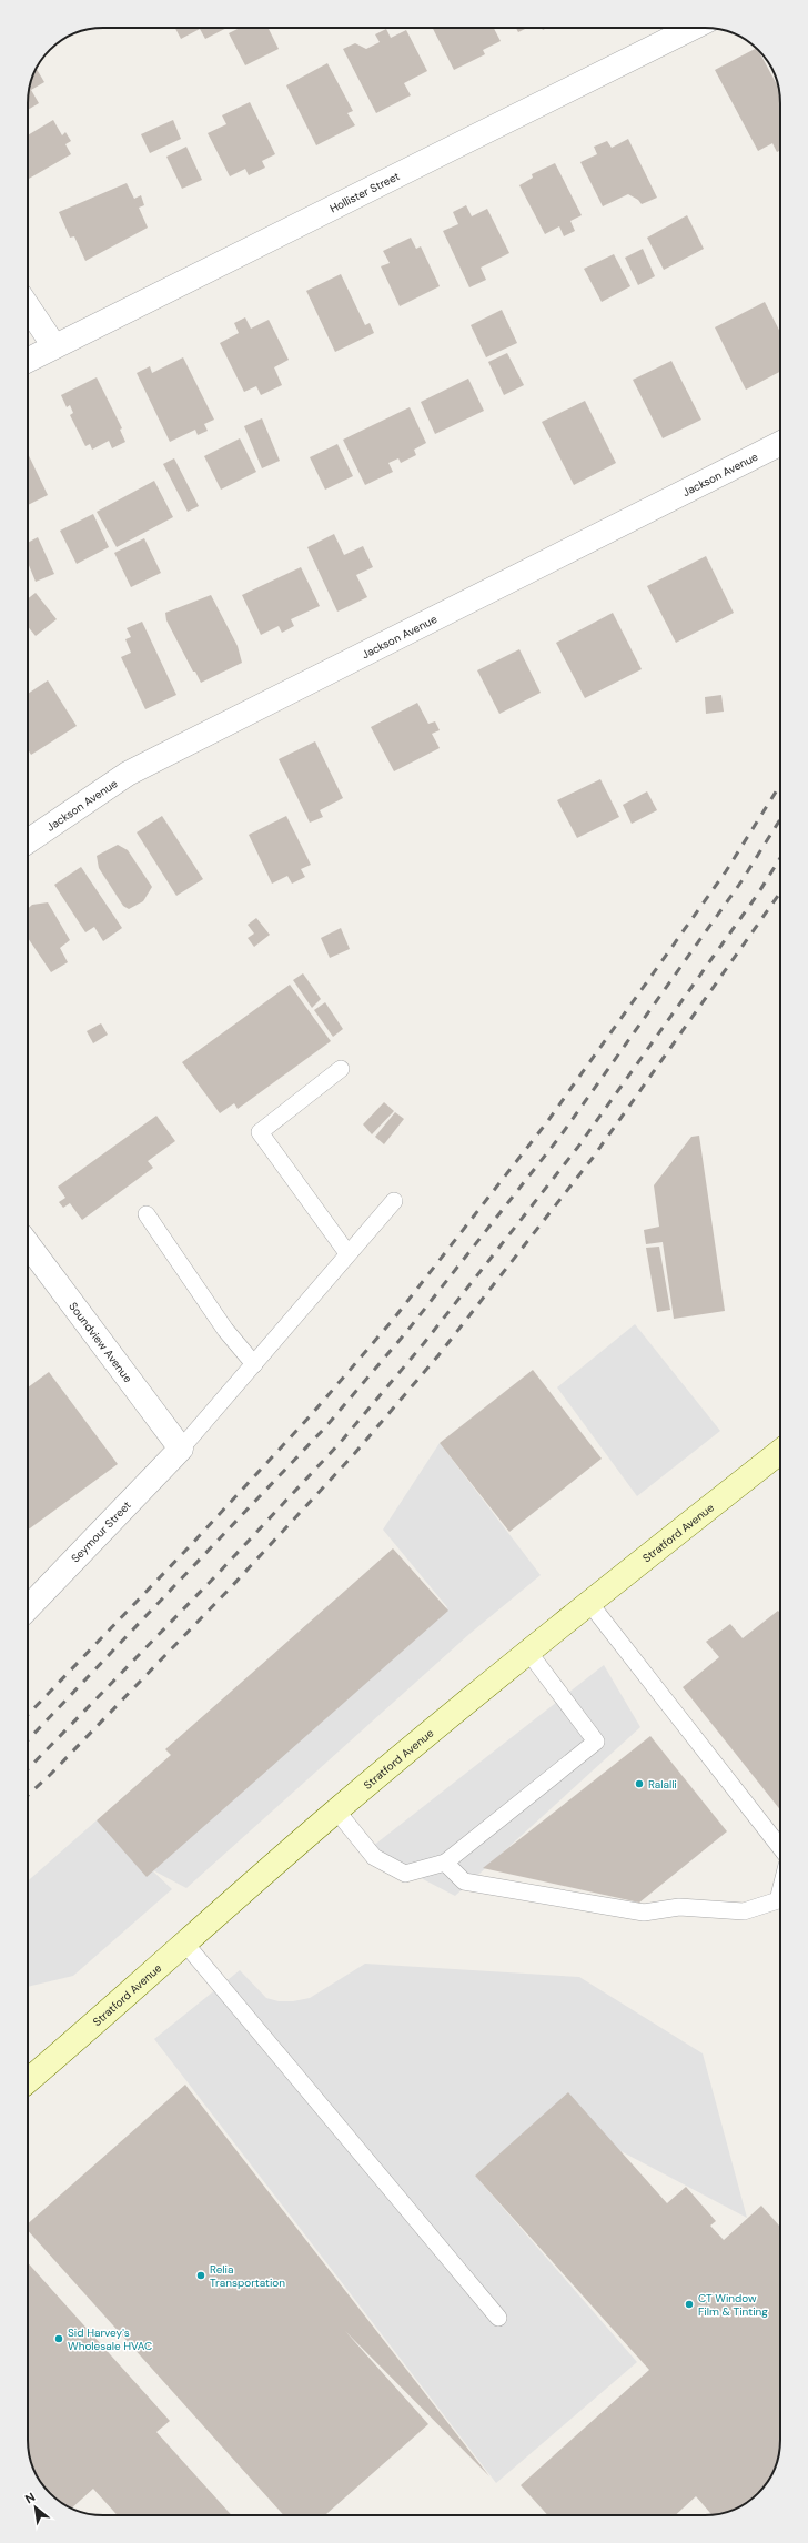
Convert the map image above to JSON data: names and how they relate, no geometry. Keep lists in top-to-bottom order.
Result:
{
  "streets": {
    "main road": ["Stratford Avenue"],
    "street": [
      "Hollister Street",
      "Jackson Avenue",
      "Soundview Avenue",
      "Seymour Street"
    ]
  },
  "crossings": [
    ["Soundview Avenue", "Seymour Street"]
  ],
  "places": [
    "Ralalli",
    "Relia Transportation",
    "CT Window Film & Tinting",
    "Sid Harvey's Wholesale HVAC"
  ],
  "north": "top left"
}
